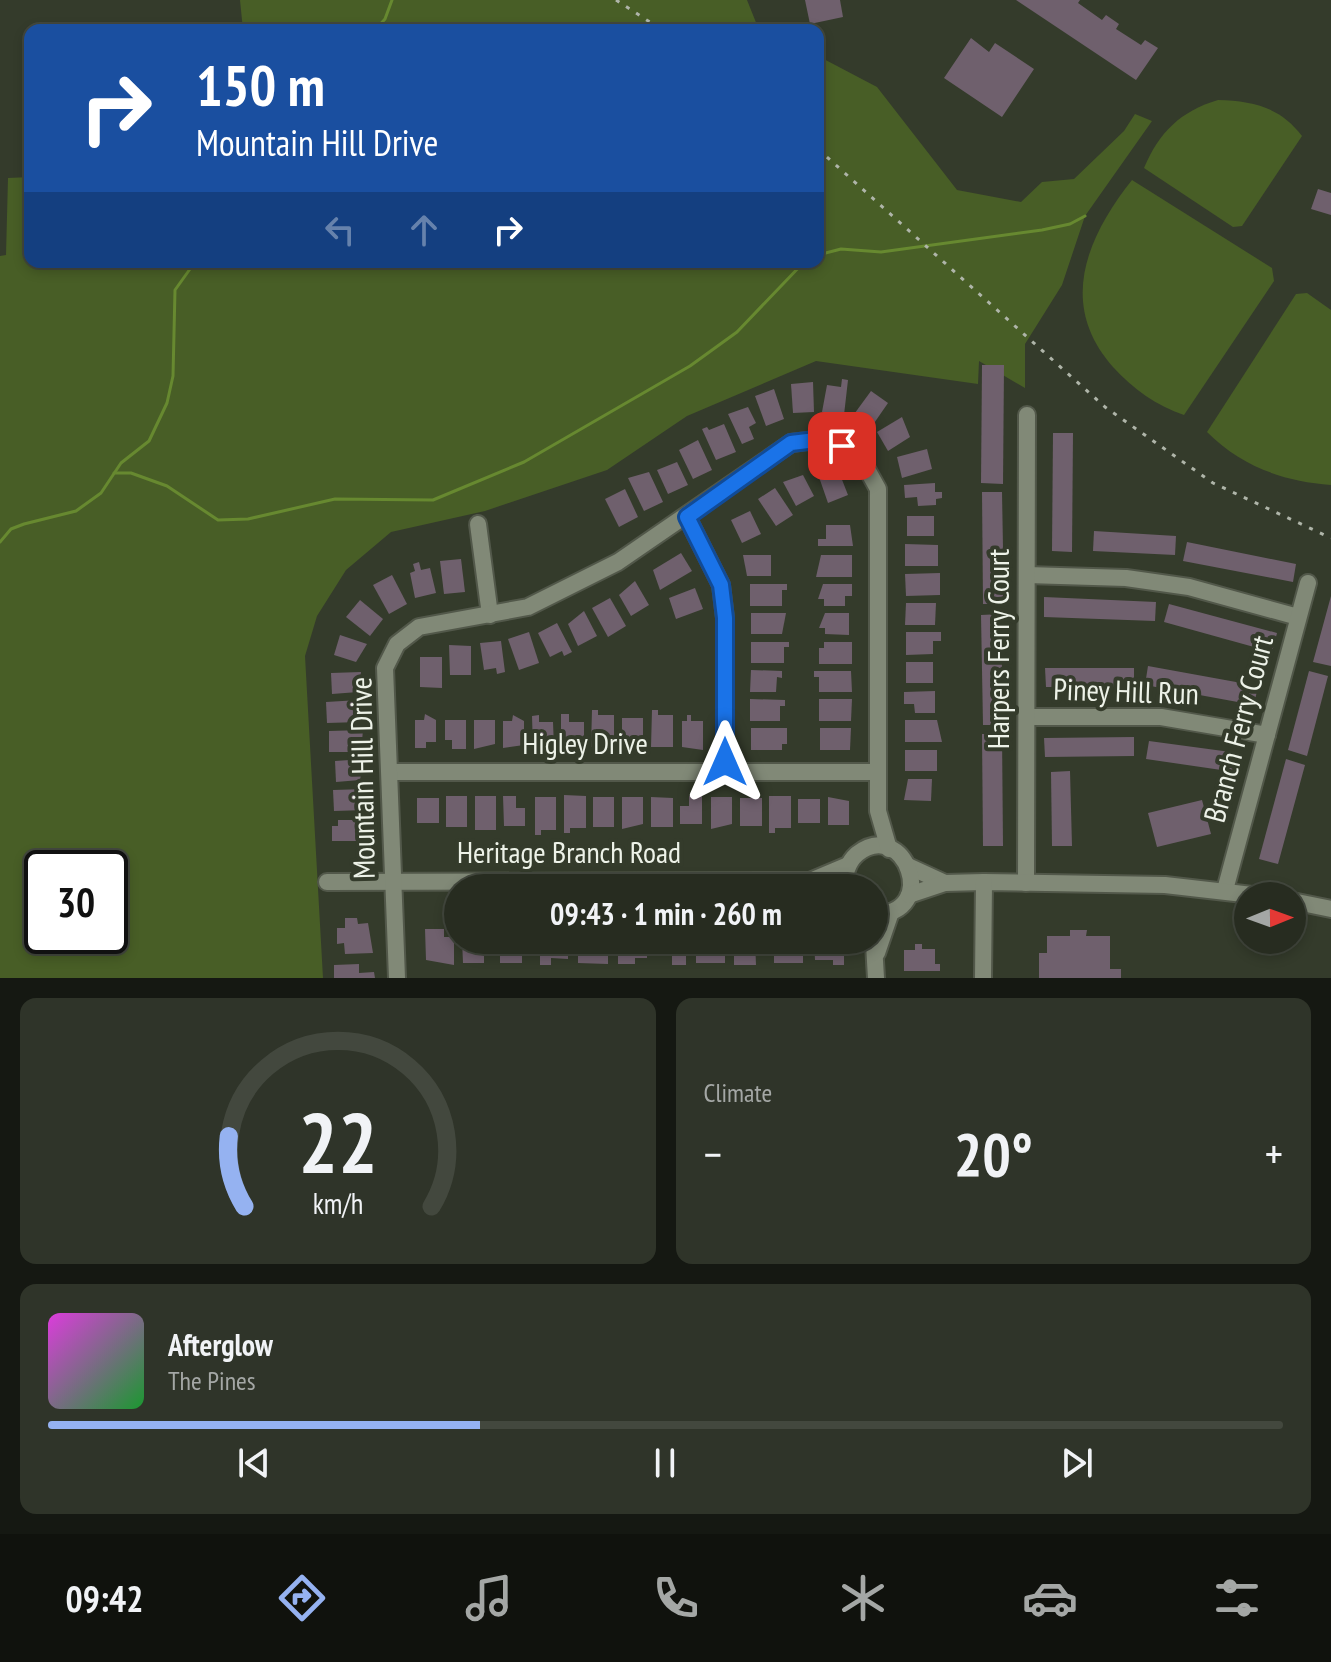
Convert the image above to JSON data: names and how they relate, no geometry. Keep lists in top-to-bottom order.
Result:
{
  "streets": {
    "street": [
      "Harpers Ferry Court",
      "Piney Hill Run",
      "Branch Ferry Court",
      "Higley Drive",
      "Mountain Hill Drive",
      "Heritage Branch Road"
    ]
  },
  "crossings": [
    ["Harpers Ferry Court", "Piney Hill Run"],
    ["Piney Hill Run", "Branch Ferry Court"],
    ["Higley Drive", "Mountain Hill Drive"],
    ["Mountain Hill Drive", "Heritage Branch Road"]
  ],
  "north": "right",
  "page": {
    "turn": ["150 m", "Mountain Hill Drive"],
    "limit": "30",
    "trip": "09:43 · 1 min · 260 m",
    "tile": "Climate",
    "heat": ["−", "20°", "+"],
    "song": ["Afterglow", "The Pines"],
    "tabs": "09:42",
    "gauge": ["22", "km/h"]
  }
}
